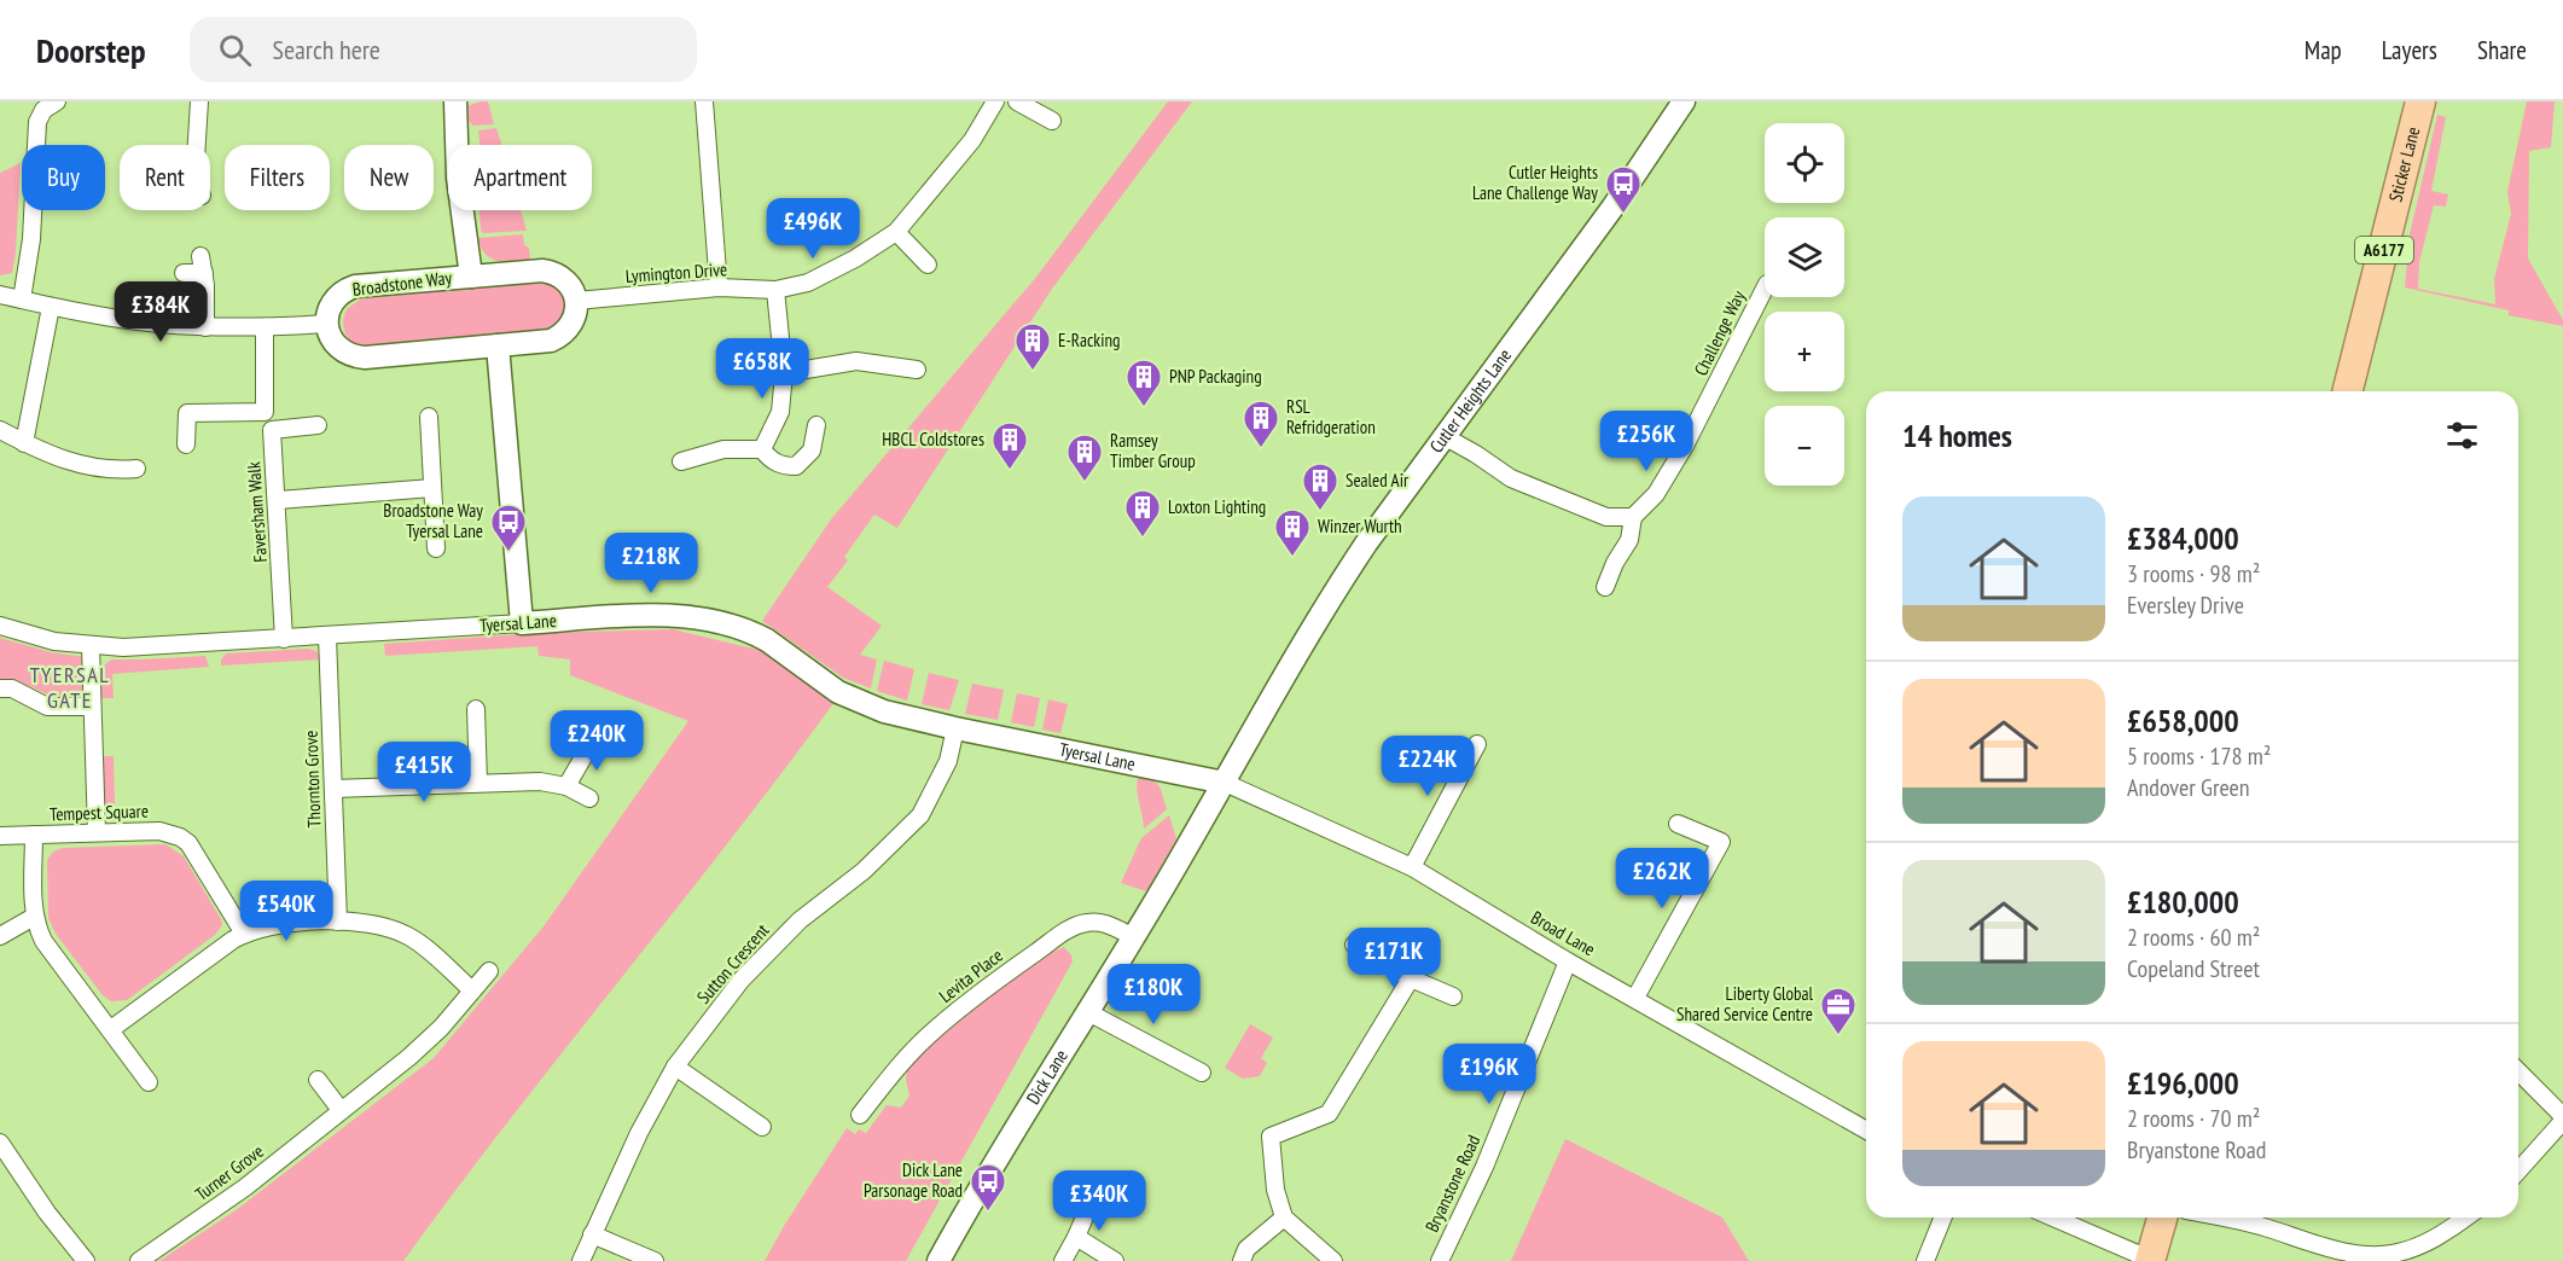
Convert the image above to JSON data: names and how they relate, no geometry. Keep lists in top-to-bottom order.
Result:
{
  "streets": {
    "highway": ["Sticker Lane", "A6177"],
    "street": [
      "Lymington Drive",
      "Broadstone Way",
      "Challenge Way",
      "Cutler Heights Lane",
      "Faversham Walk",
      "Tyersal Lane",
      "Thornton Grove",
      "Tempest Square",
      "Broad Lane",
      "Sutton Crescent",
      "Levita Place",
      "Dick Lane",
      "Turner Grove",
      "Bryanstone Road"
    ]
  },
  "crossings": [
    ["Lymington Drive", "Broadstone Way"],
    ["Cutler Heights Lane", "Tyersal Lane"],
    ["Cutler Heights Lane", "Broad Lane"],
    ["Cutler Heights Lane", "Dick Lane"],
    ["Faversham Walk", "Tyersal Lane"],
    ["Tyersal Lane", "Thornton Grove"],
    ["Tyersal Lane", "Broad Lane"],
    ["Tyersal Lane", "Sutton Crescent"],
    ["Tyersal Lane", "Dick Lane"],
    ["Broad Lane", "Dick Lane"],
    ["Broad Lane", "Bryanstone Road"],
    ["Levita Place", "Dick Lane"]
  ],
  "districts": ["TYERSAL GATE"],
  "places": {
    "bus stop": ["Cutler Heights Lane Challenge Way", "Broadstone Way Tyersal Lane", "Dick Lane Parsonage Road"],
    "building": [
      "E-Racking",
      "PNP Packaging",
      "RSL Refridgeration",
      "HBCL Coldstores",
      "Ramsey Timber Group",
      "Sealed Air",
      "Loxton Lighting",
      "Winzer Wurth"
    ],
    "office": ["Liberty Global Shared Service Centre"]
  },
  "page": {
    "header": "Doorstep",
    "search": "Search here",
    "nav": ["Map", "Layers", "Share"],
    "map_buttons": ["+", "−"],
    "chip": [
      "Buy",
      "Rent",
      "Filters",
      "New",
      "Apartment"
    ],
    "price": [
      "£496K",
      "£384K",
      "£658K",
      "£256K",
      "£218K",
      "£240K",
      "£224K",
      "£415K",
      "£262K",
      "£540K",
      "£171K",
      "£180K",
      "£196K",
      "£340K"
    ],
    "heading": "14 homes",
    "list": [
      {
        "name": "£384,000",
        "note": "3 rooms · 98 m² · Eversley Drive"
      },
      {
        "name": "£658,000",
        "note": "5 rooms · 178 m² · Andover Green"
      },
      {
        "name": "£180,000",
        "note": "2 rooms · 60 m² · Copeland Street"
      },
      {
        "name": "£196,000",
        "note": "2 rooms · 70 m² · Bryanstone Road"
      }
    ]
  }
}
